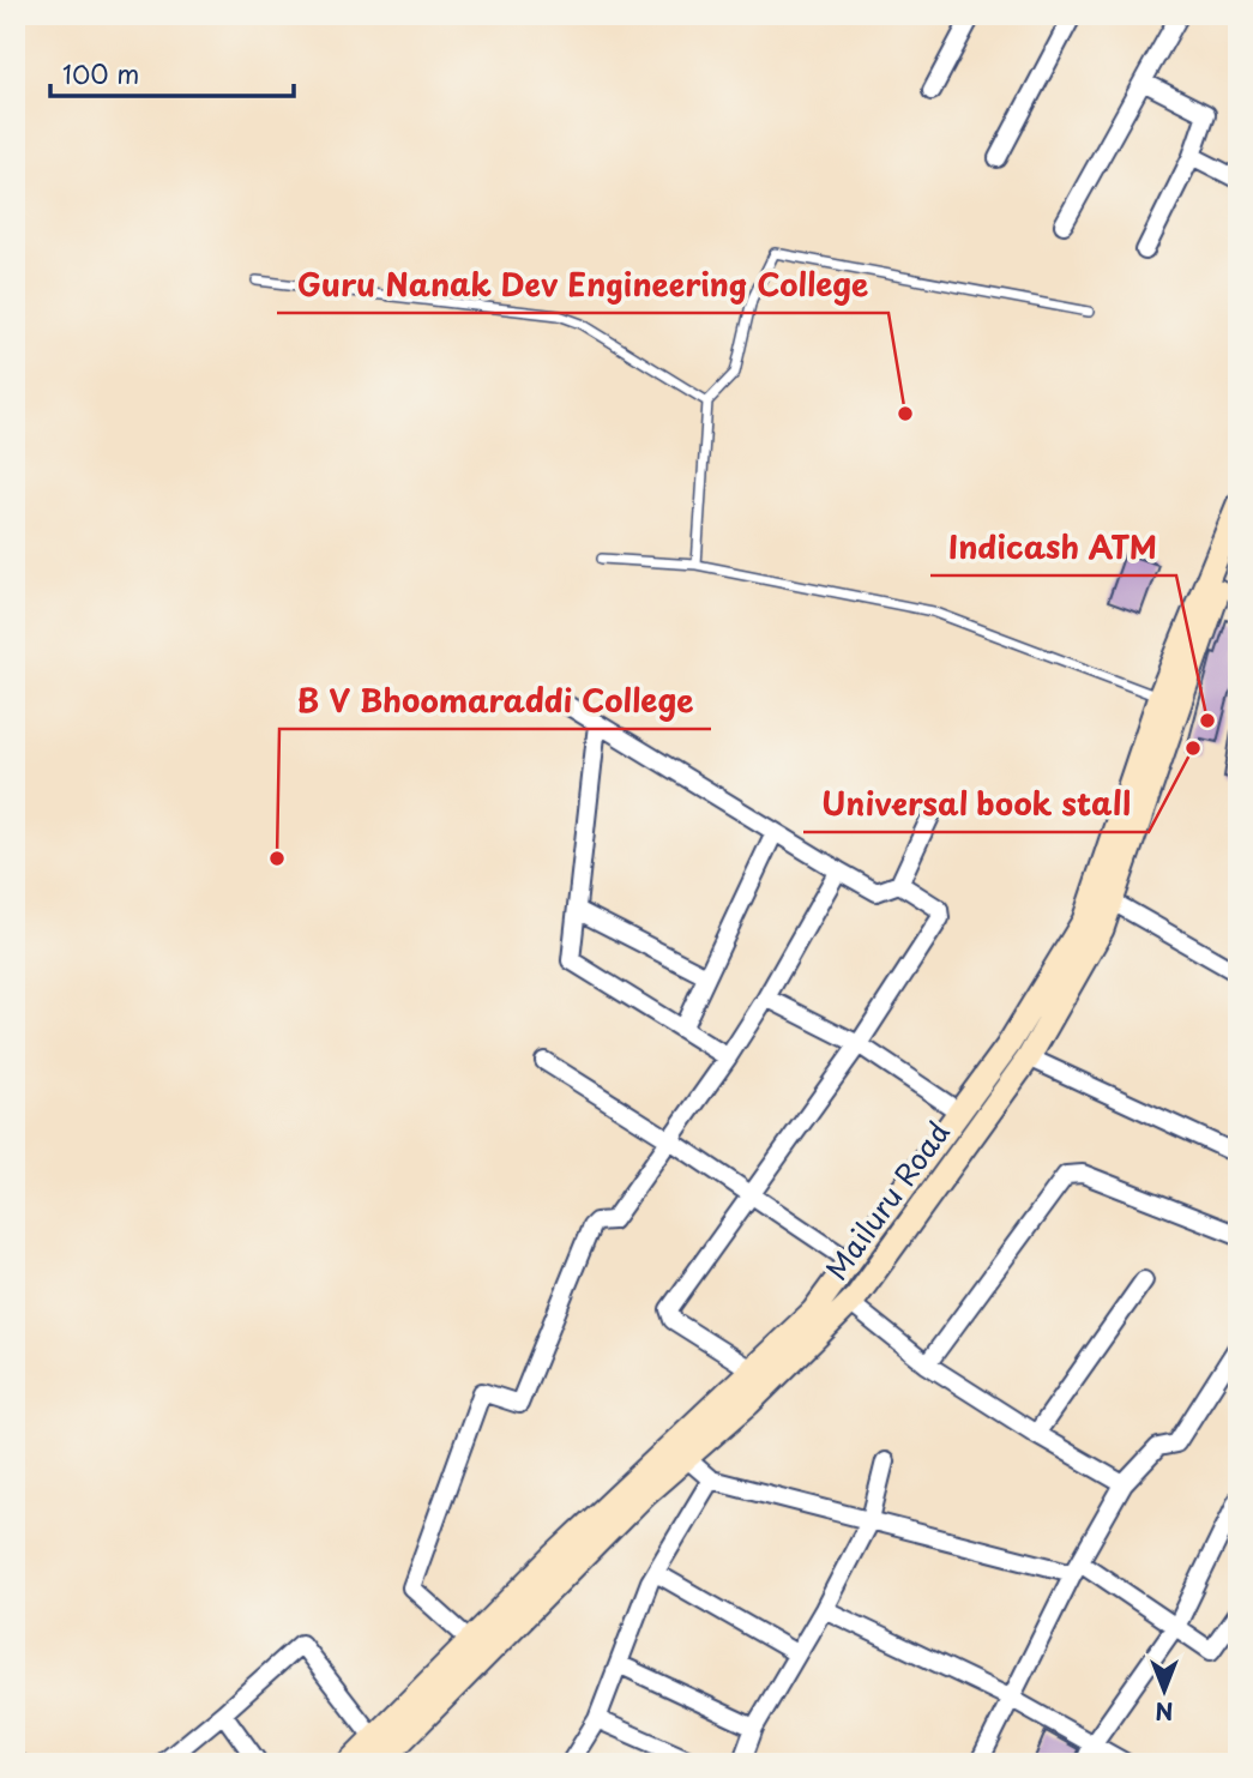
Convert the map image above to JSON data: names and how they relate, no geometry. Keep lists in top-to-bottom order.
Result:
{
  "streets": {
    "street": ["Mailuru Road"]
  },
  "places": [
    "Guru Nanak Dev Engineering College",
    "Indicash ATM",
    "Universal book stall",
    "B V Bhoomaraddi College"
  ],
  "scale_bar": "100 m",
  "north": "bottom"
}
